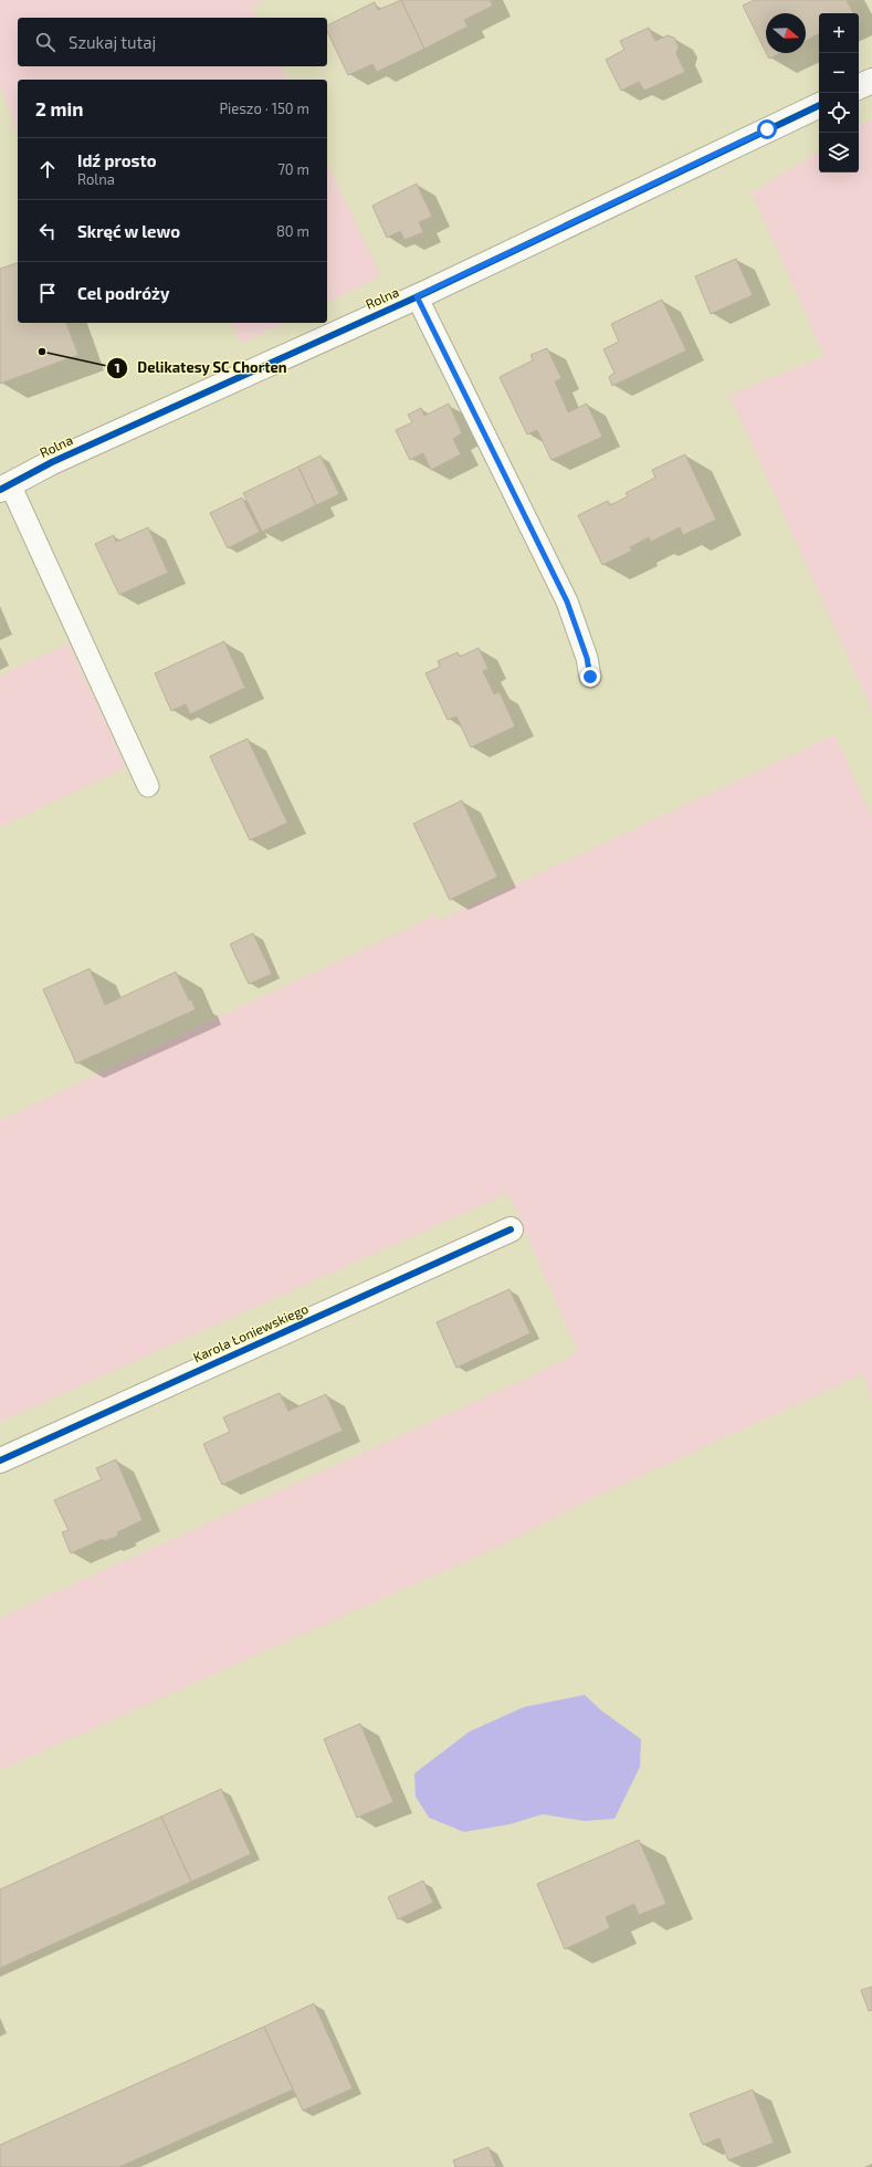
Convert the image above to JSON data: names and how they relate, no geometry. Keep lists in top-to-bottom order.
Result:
{
  "streets": {
    "street": ["Rolna", "Karola Łoniewskiego"]
  },
  "places": ["Delikatesy SC Chorten"],
  "north": "right",
  "page": {
    "map_buttons": ["+", "−"],
    "search": "Szukaj tutaj",
    "heading": ["2 min", "Pieszo · 150 m"],
    "list": [
      ["Idź prosto", "Rolna", "70 m"],
      ["Skręć w lewo", "80 m"],
      "Cel podróży"
    ]
  }
}
